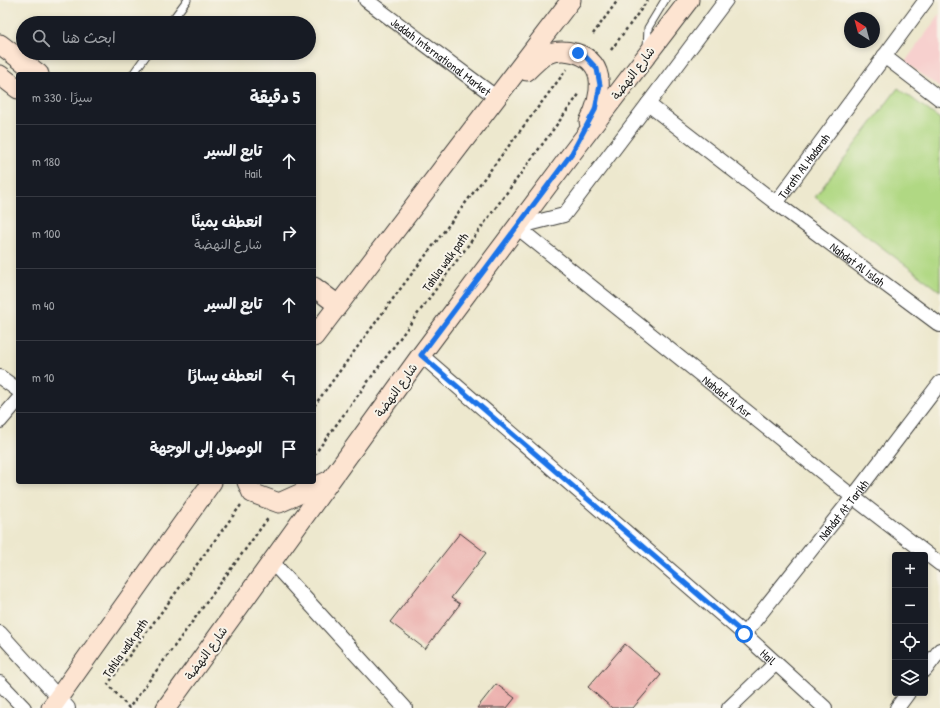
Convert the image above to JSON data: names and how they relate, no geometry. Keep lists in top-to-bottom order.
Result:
{
  "streets": {
    "street": [
      "Jeddah International Market",
      "شارع النهضة",
      "Turath Al Hadarah",
      "Nahdat Al Islah",
      "Nahdat Al Asr",
      "Nahdat At Tarikh",
      "Hail"
    ],
    "path": ["Tahlia walk path"]
  },
  "crossings": [
    ["شارع النهضة", "Nahdat Al Asr"],
    ["شارع النهضة", "Hail"],
    ["Turath Al Hadarah", "Nahdat Al Islah"],
    ["Nahdat Al Asr", "Nahdat At Tarikh"],
    ["Nahdat At Tarikh", "Hail"]
  ],
  "north": "top left",
  "page": {
    "search": "ابحث هنا",
    "heading": ["5 دقيقة", "سيرًا · 330 m"],
    "list": [
      ["تابع السير", "Hail", "180 m"],
      ["انعطف يمينًا", "شارع النهضة", "100 m"],
      ["تابع السير", "40 m"],
      ["انعطف يسارًا", "10 m"],
      "الوصول إلى الوجهة"
    ],
    "map_buttons": ["+", "−"]
  }
}
